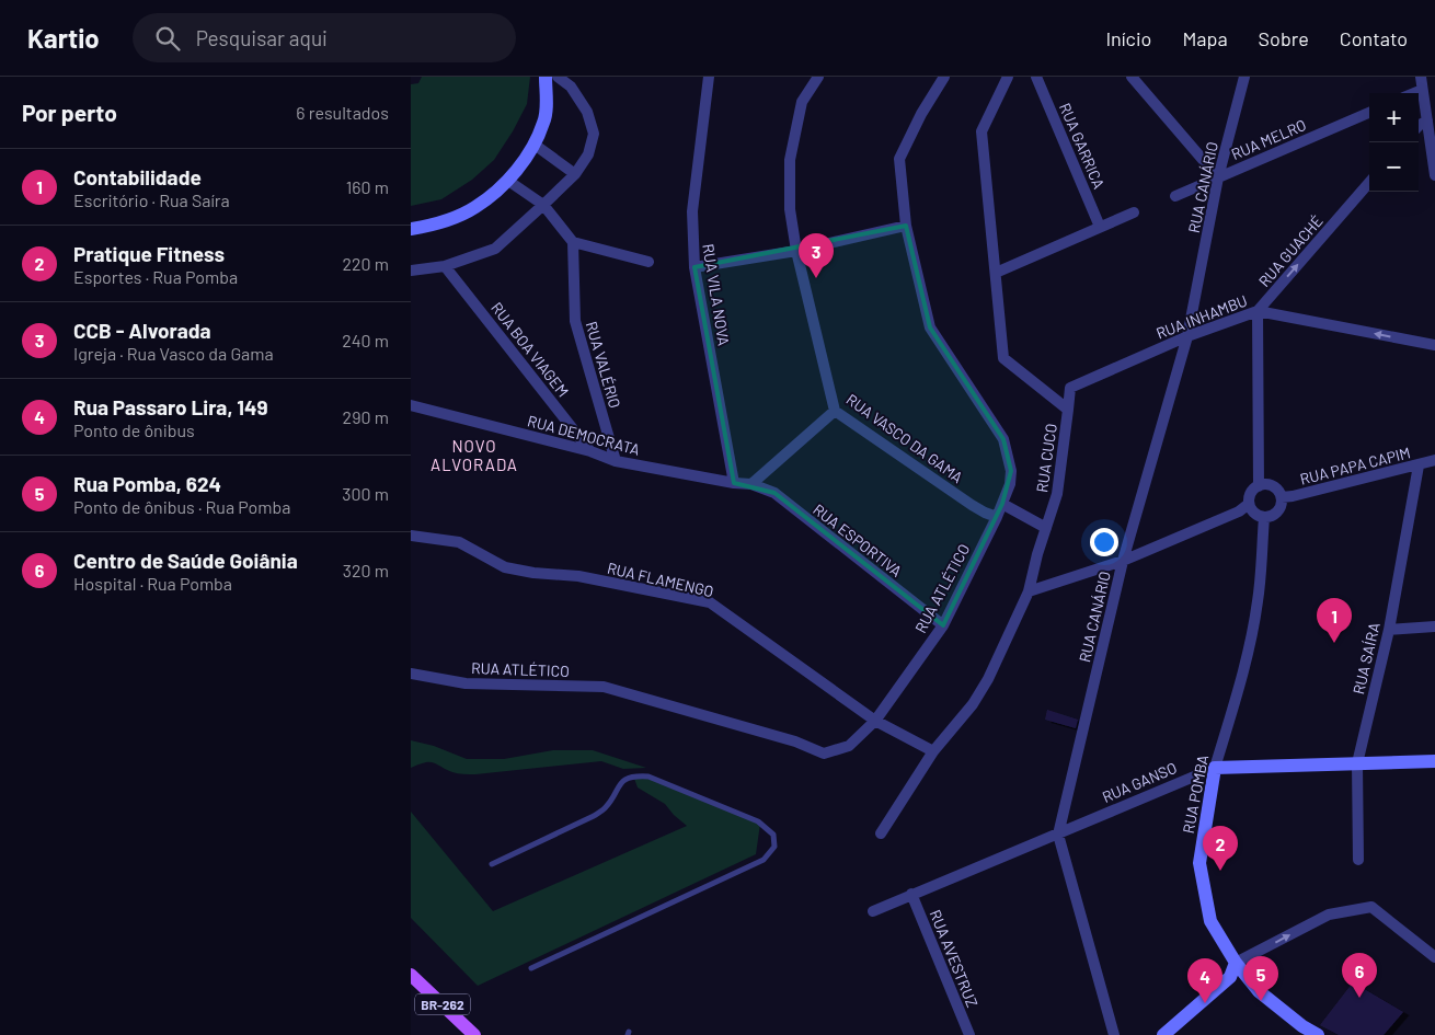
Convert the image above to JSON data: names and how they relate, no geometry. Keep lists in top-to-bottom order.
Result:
{
  "streets": {
    "main road": ["BR-262"],
    "street": [
      "RUA MELRO",
      "RUA GARRICA",
      "RUA CANÁRIO",
      "RUA GUACHÉ",
      "RUA VILA NOVA",
      "RUA INHAMBU",
      "RUA BOA VIAGEM",
      "RUA VALÉRIO",
      "RUA DEMOCRATA",
      "RUA VASCO DA GAMA",
      "RUA CUCO",
      "RUA PAPA CAPIM",
      "RUA ESPORTIVA",
      "RUA FLAMENGO",
      "RUA ATLÉTICO",
      "RUA SAÍRA",
      "RUA GANSO",
      "RUA POMBA",
      "RUA AVESTRUZ"
    ]
  },
  "crossings": [
    ["RUA MELRO", "RUA CANÁRIO"],
    ["RUA CANÁRIO", "RUA INHAMBU"],
    ["RUA CANÁRIO", "RUA GANSO"],
    ["RUA GUACHÉ", "RUA INHAMBU"],
    ["RUA VILA NOVA", "RUA DEMOCRATA"],
    ["RUA INHAMBU", "RUA CUCO"],
    ["RUA BOA VIAGEM", "RUA DEMOCRATA"],
    ["RUA VALÉRIO", "RUA DEMOCRATA"],
    ["RUA DEMOCRATA", "RUA ESPORTIVA"],
    ["RUA VASCO DA GAMA", "RUA ATLÉTICO"],
    ["RUA CUCO", "RUA FLAMENGO"],
    ["RUA PAPA CAPIM", "RUA SAÍRA"],
    ["RUA PAPA CAPIM", "RUA POMBA"],
    ["RUA ESPORTIVA", "RUA ATLÉTICO"],
    ["RUA FLAMENGO", "RUA ATLÉTICO"],
    ["RUA SAÍRA", "RUA GANSO"],
    ["RUA GANSO", "RUA POMBA"],
    ["RUA GANSO", "RUA AVESTRUZ"]
  ],
  "one_way": ["RUA GUACHÉ", "RUA INHAMBU"],
  "districts": ["NOVO ALVORADA"],
  "page": {
    "header": "Kartio",
    "search": "Pesquisar aqui",
    "nav": [
      "Início",
      "Mapa",
      "Sobre",
      "Contato"
    ],
    "heading": ["Por perto", "6 resultados"],
    "map_buttons": ["+", "−"],
    "list": [
      {
        "mark": "1",
        "name": "Contabilidade",
        "note": "Escritório · Rua Saíra",
        "value": "160 m"
      },
      {
        "mark": "2",
        "name": "Pratique Fitness",
        "note": "Esportes · Rua Pomba",
        "value": "220 m"
      },
      {
        "mark": "3",
        "name": "CCB - Alvorada",
        "note": "Igreja · Rua Vasco da Gama",
        "value": "240 m"
      },
      {
        "mark": "4",
        "name": "Rua Passaro Lira, 149",
        "note": "Ponto de ônibus",
        "value": "290 m"
      },
      {
        "mark": "5",
        "name": "Rua Pomba, 624",
        "note": "Ponto de ônibus · Rua Pomba",
        "value": "300 m"
      },
      {
        "mark": "6",
        "name": "Centro de Saúde Goiânia",
        "note": "Hospital · Rua Pomba",
        "value": "320 m"
      }
    ],
    "pins": [
      "3",
      "1",
      "2",
      "6",
      "5",
      "4"
    ]
  }
}
